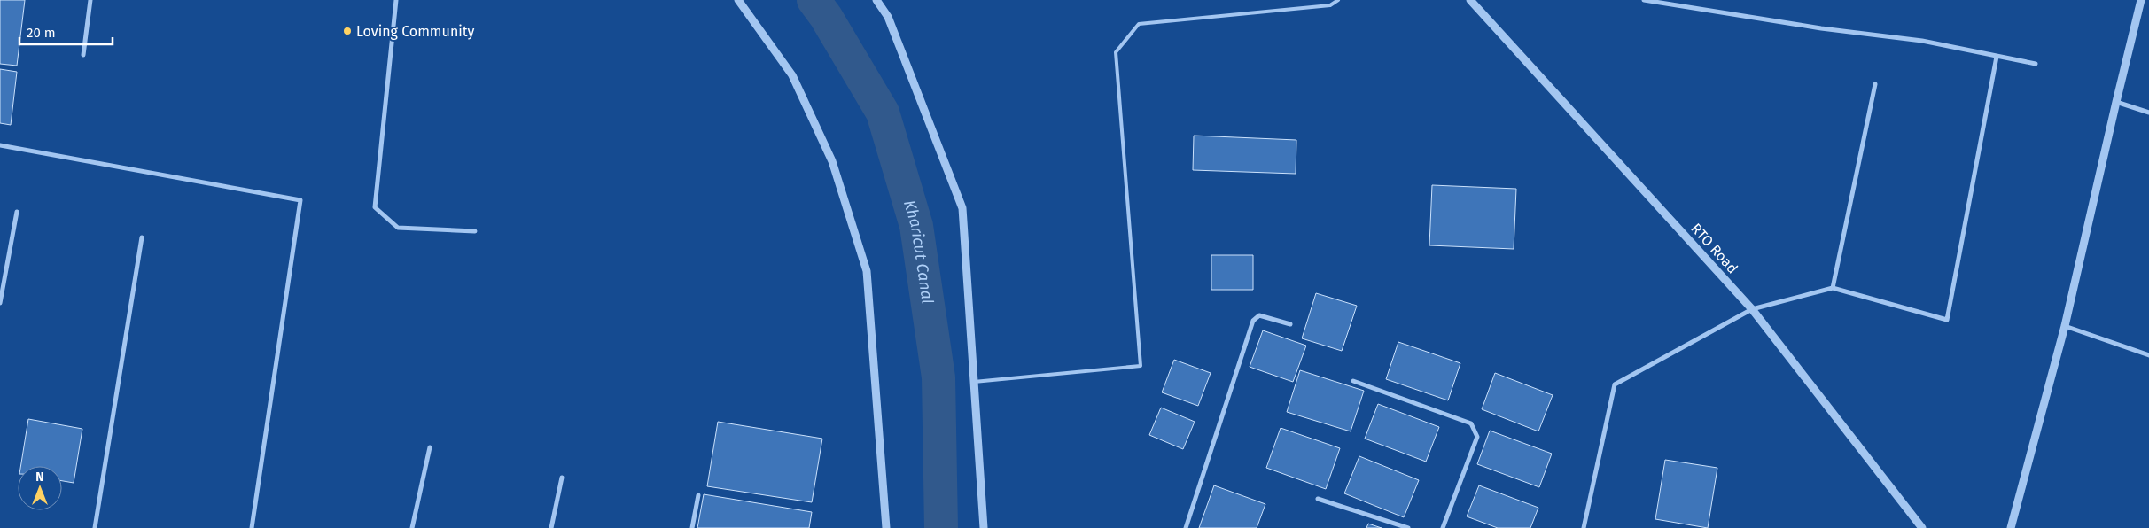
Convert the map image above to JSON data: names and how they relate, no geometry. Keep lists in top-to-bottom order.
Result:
{
  "streets": {
    "street": ["RTO Road"]
  },
  "water": ["Kharicut Canal"],
  "places": ["Loving Community"],
  "scale_bar": "20 m",
  "north": "top"
}
